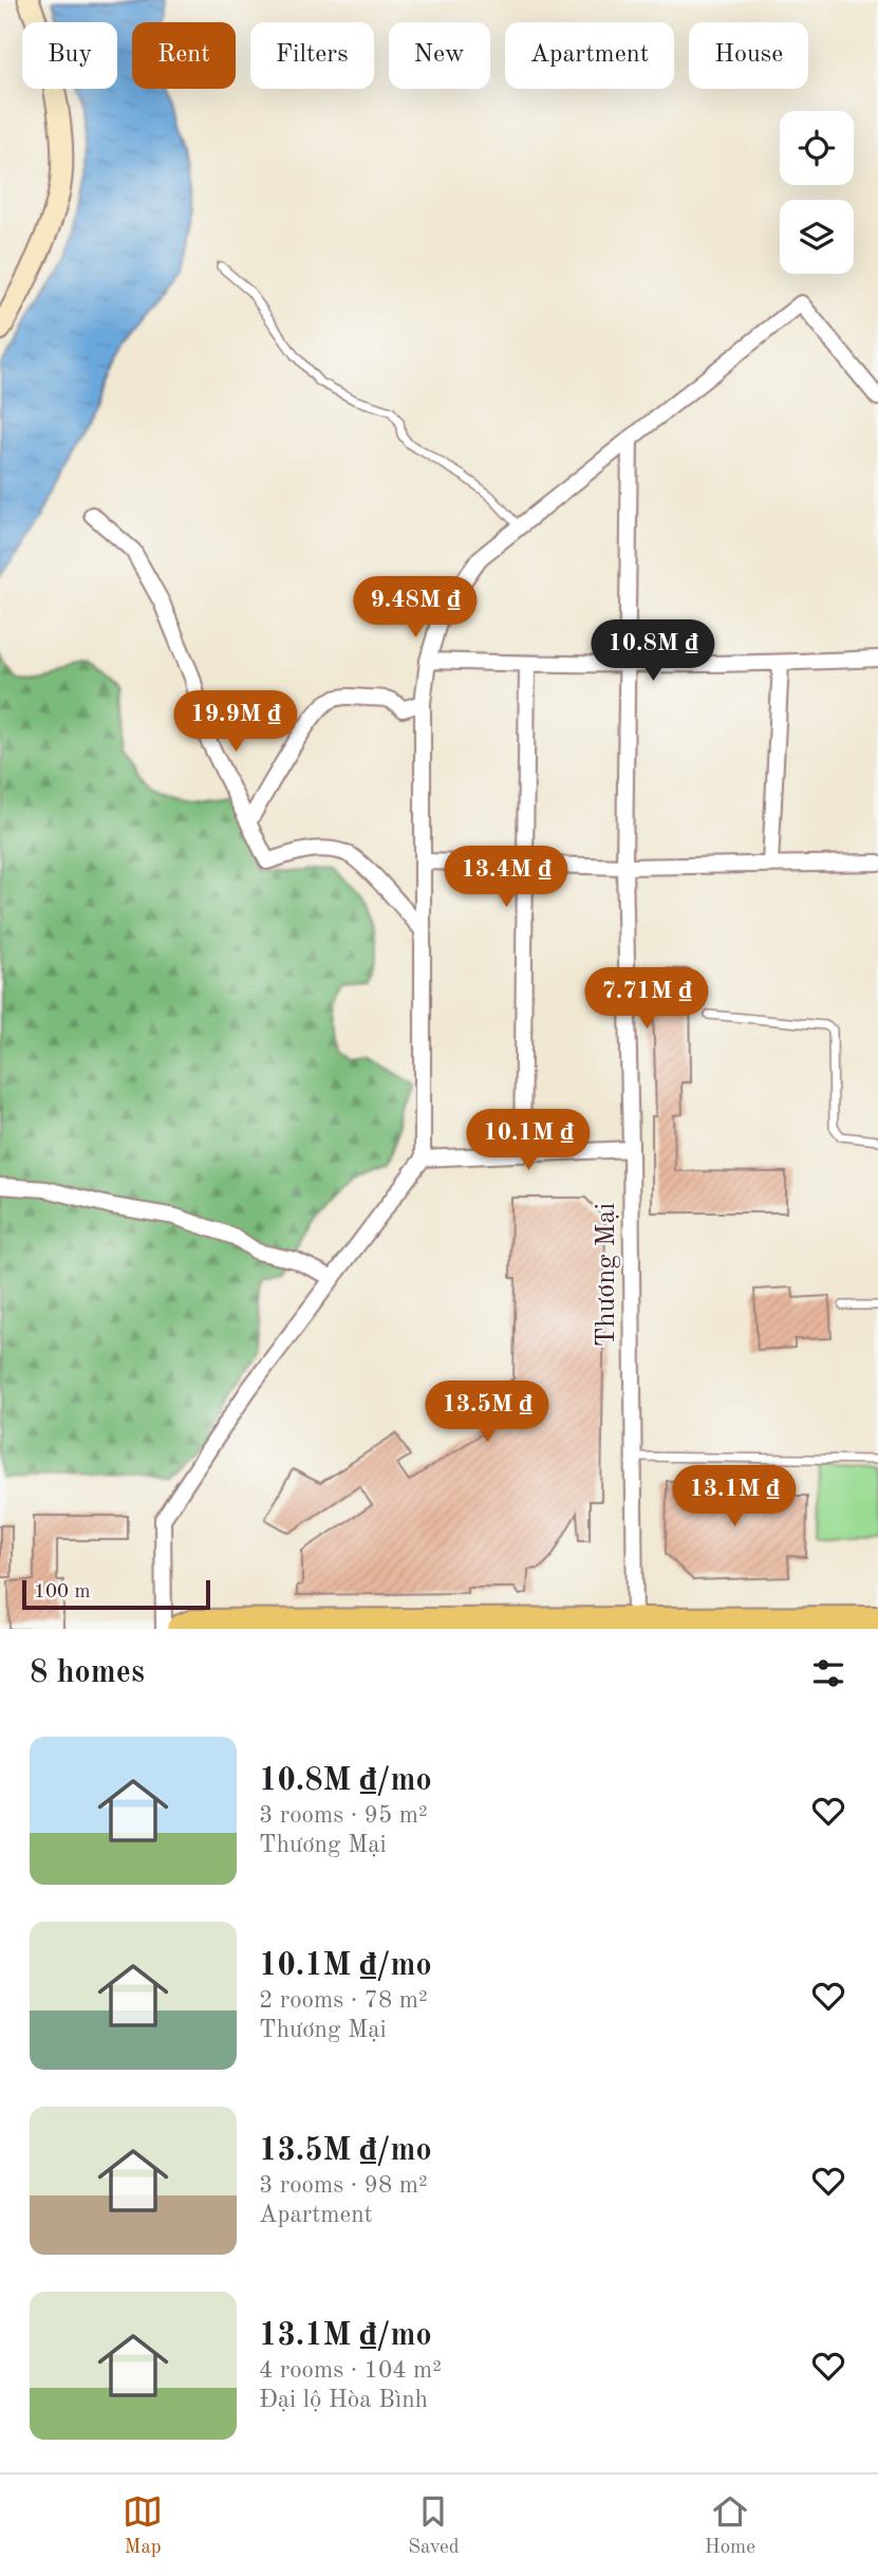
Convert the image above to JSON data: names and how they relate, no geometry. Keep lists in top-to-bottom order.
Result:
{
  "streets": {
    "street": ["Thương Mại"]
  },
  "scale_bar": "100 m",
  "page": {
    "chip": [
      "Buy",
      "Rent",
      "Filters",
      "New",
      "Apartment",
      "House"
    ],
    "price": [
      "9.48M ₫",
      "10.8M ₫",
      "19.9M ₫",
      "13.4M ₫",
      "7.71M ₫",
      "10.1M ₫",
      "13.5M ₫",
      "13.1M ₫"
    ],
    "scale": "100 m",
    "heading": "8 homes",
    "list": [
      {
        "name": "10.8M ₫/mo",
        "note": "3 rooms · 95 m² · Thương Mại"
      },
      {
        "name": "10.1M ₫/mo",
        "note": "2 rooms · 78 m² · Thương Mại"
      },
      {
        "name": "13.5M ₫/mo",
        "note": "3 rooms · 98 m² · Apartment"
      },
      {
        "name": "13.1M ₫/mo",
        "note": "4 rooms · 104 m² · Đại lộ Hòa Bình"
      }
    ],
    "tabs": ["Map", "Saved", "Home"]
  }
}
